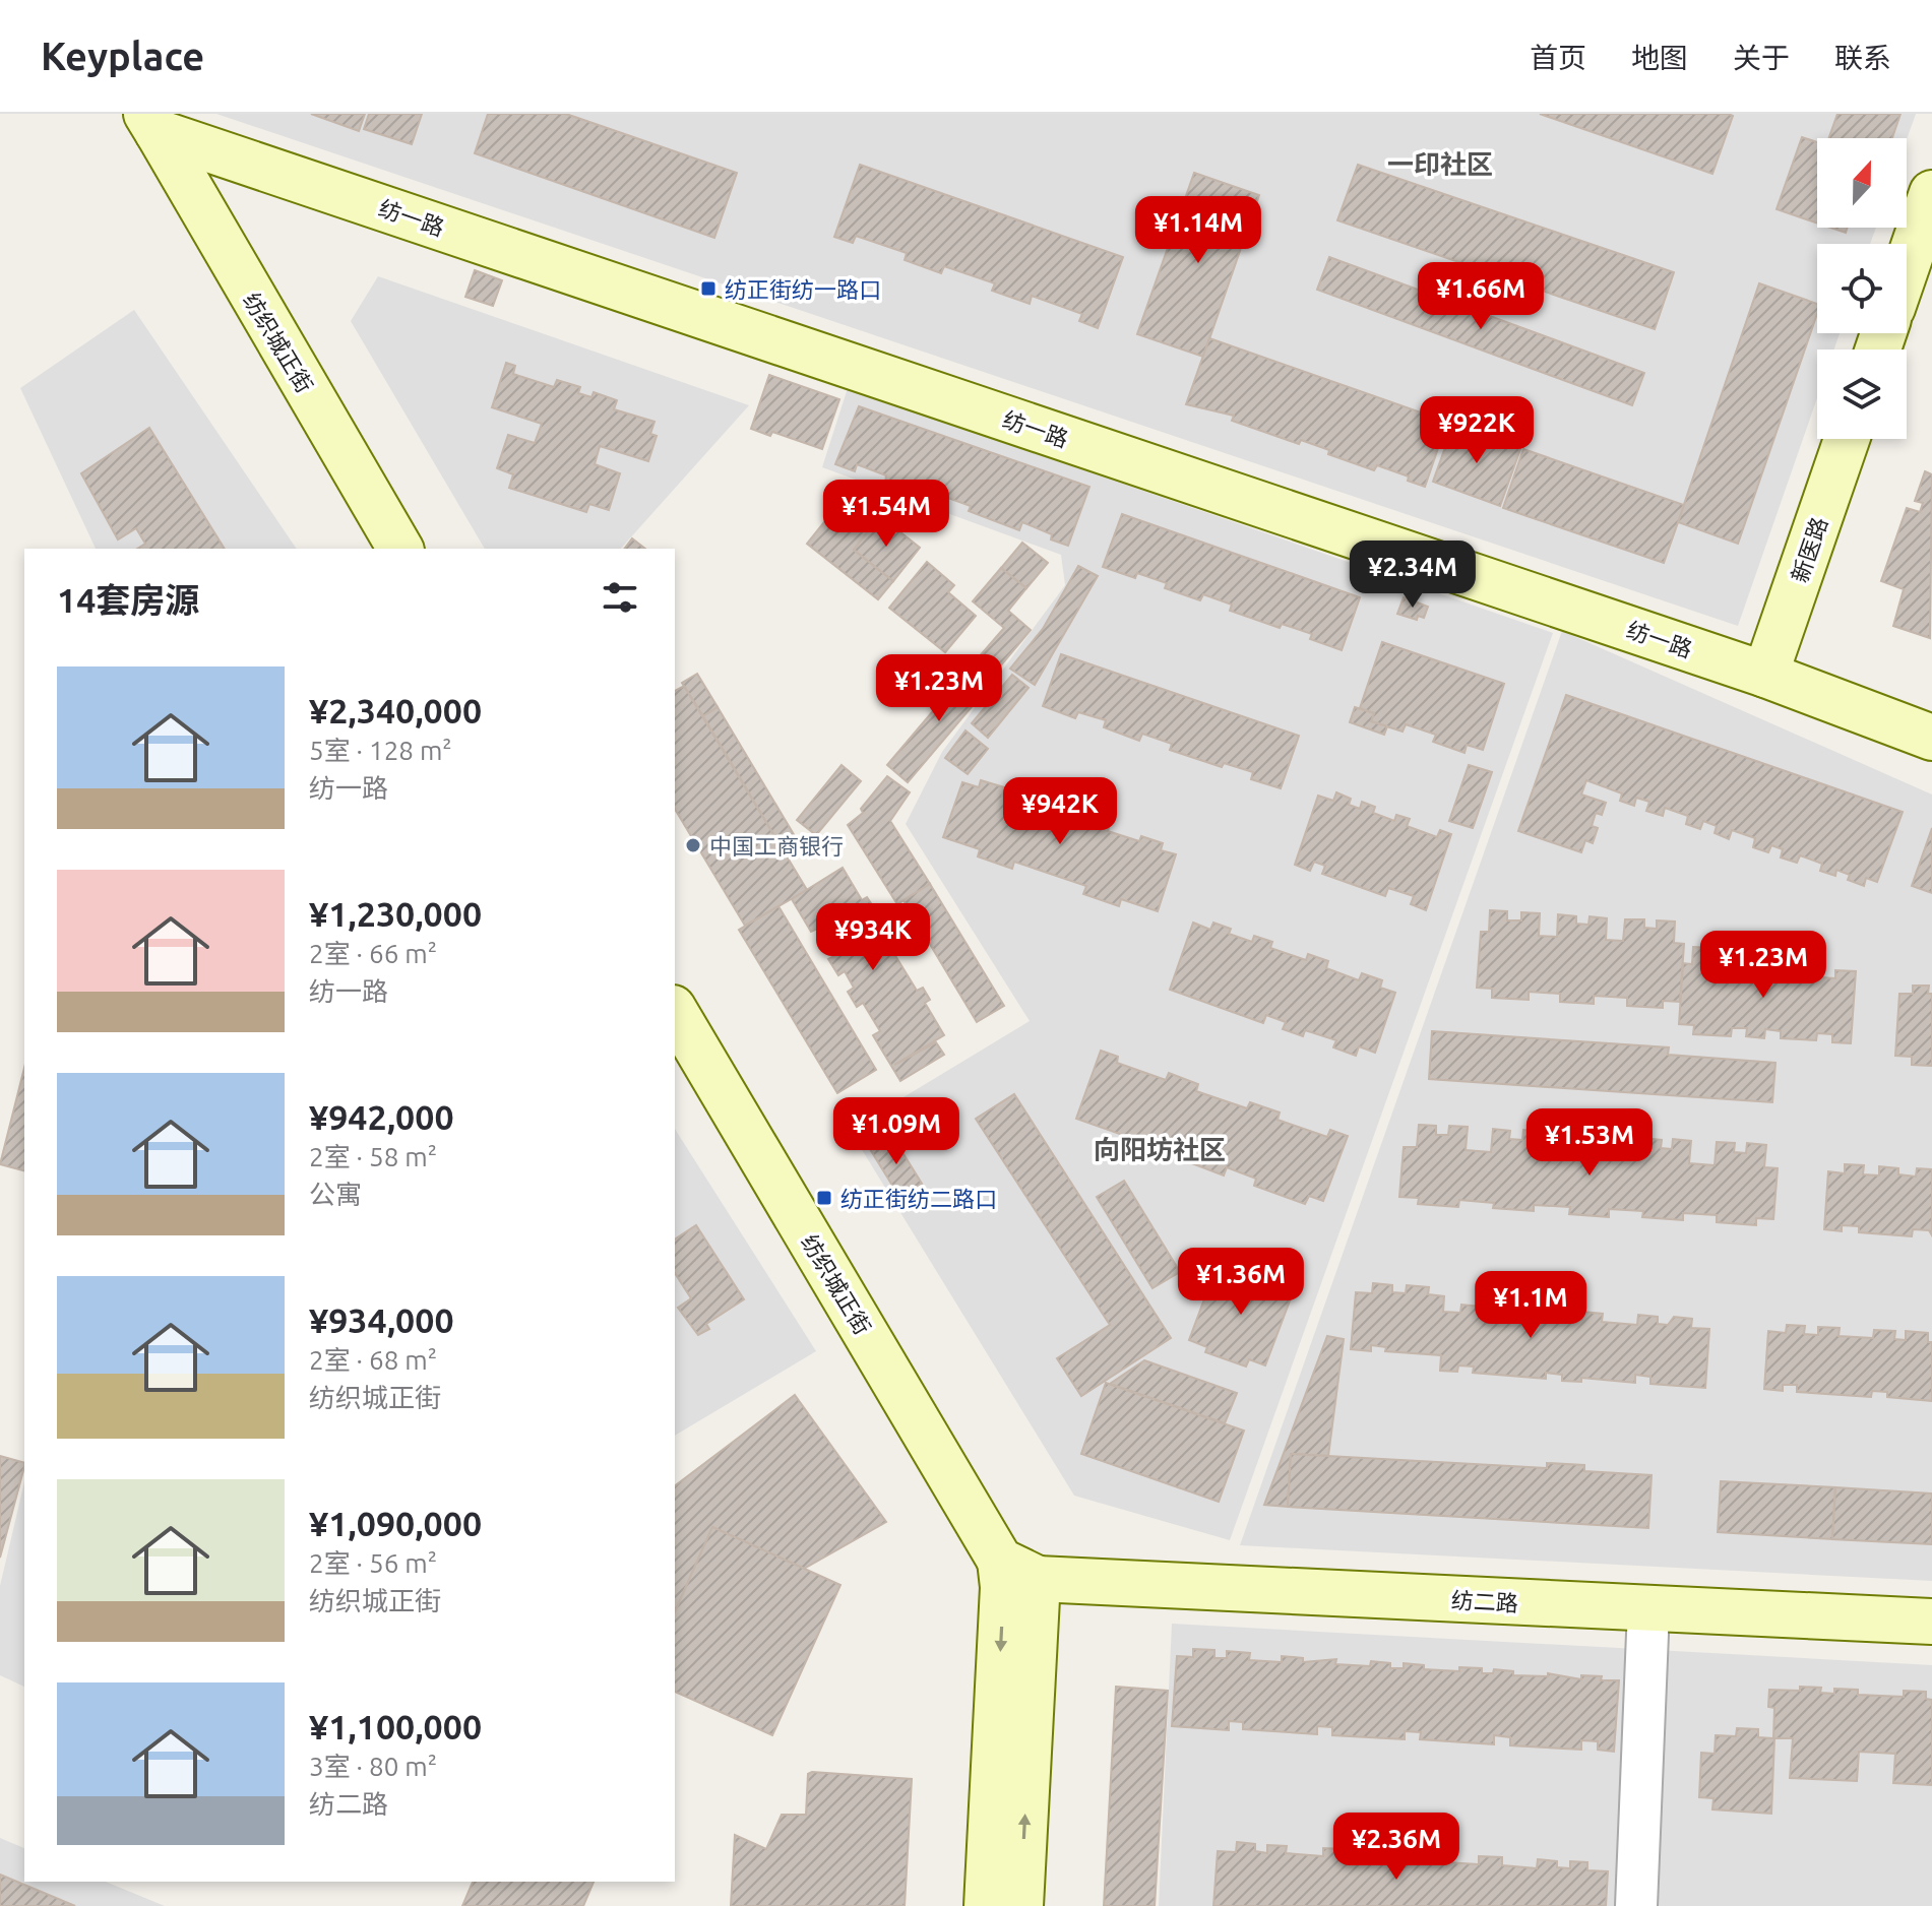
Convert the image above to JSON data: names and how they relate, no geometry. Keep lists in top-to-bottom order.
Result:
{
  "streets": {
    "street": [
      "纺一路",
      "纺织城正街",
      "新医路",
      "纺二路"
    ]
  },
  "crossings": [
    ["纺一路", "纺织城正街"],
    ["纺一路", "新医路"],
    ["纺织城正街", "纺二路"]
  ],
  "districts": ["一印社区", "向阳坊社区"],
  "places": {
    "transit": ["纺正街纺一路口", "纺正街纺二路口"],
    "other": ["中国工商银行"]
  },
  "north": "top",
  "page": {
    "header": "Keyplace",
    "nav": [
      "首页",
      "地图",
      "关于",
      "联系"
    ],
    "price": [
      "¥1.14M",
      "¥1.66M",
      "¥922K",
      "¥1.54M",
      "¥2.34M",
      "¥1.23M",
      "¥942K",
      "¥934K",
      "¥1.23M",
      "¥1.09M",
      "¥1.53M",
      "¥1.36M",
      "¥1.1M",
      "¥2.36M"
    ],
    "heading": "14套房源",
    "list": [
      {
        "name": "¥2,340,000",
        "note": "5室 · 128 m² · 纺一路"
      },
      {
        "name": "¥1,230,000",
        "note": "2室 · 66 m² · 纺一路"
      },
      {
        "name": "¥942,000",
        "note": "2室 · 58 m² · 公寓"
      },
      {
        "name": "¥934,000",
        "note": "2室 · 68 m² · 纺织城正街"
      },
      {
        "name": "¥1,090,000",
        "note": "2室 · 56 m² · 纺织城正街"
      },
      {
        "name": "¥1,100,000",
        "note": "3室 · 80 m² · 纺二路"
      }
    ]
  }
}
